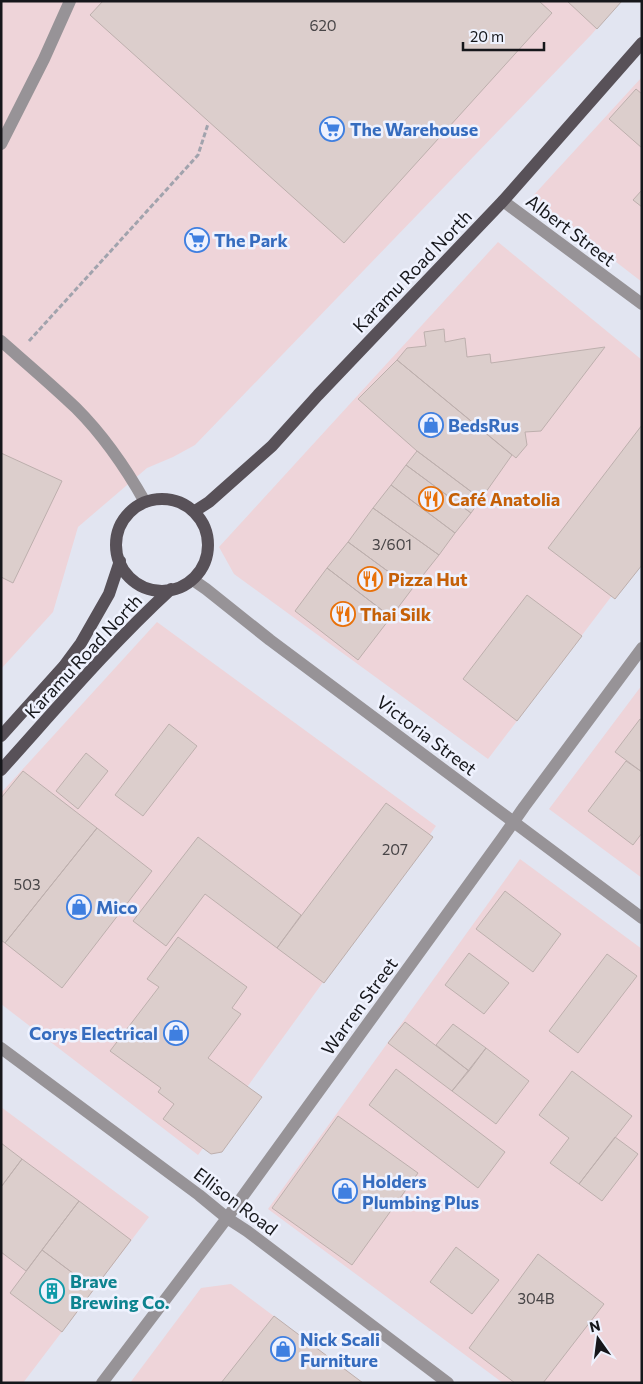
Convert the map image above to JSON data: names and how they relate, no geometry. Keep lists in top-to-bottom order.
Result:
{
  "streets": {
    "main road": ["Karamu Road North"],
    "street": [
      "Albert Street",
      "Victoria Street",
      "Warren Street",
      "Ellison Road"
    ]
  },
  "crossings": [
    ["Albert Street", "Karamu Road North"],
    ["Karamu Road North", "Victoria Street"],
    ["Victoria Street", "Warren Street"],
    ["Warren Street", "Ellison Road"]
  ],
  "places": {
    "supermarket": ["The Warehouse", "The Park"],
    "shop": [
      "BedsRus",
      "Mico",
      "Corys Electrical",
      "Holders Plumbing Plus",
      "Nick Scali Furniture"
    ],
    "restaurant": ["Café Anatolia", "Pizza Hut", "Thai Silk"],
    "building": ["Brave Brewing Co."]
  },
  "house_numbers": [
    "620",
    "3/601",
    "207",
    "503",
    "304B"
  ],
  "scale_bar": "20 m",
  "north": "top"
}
